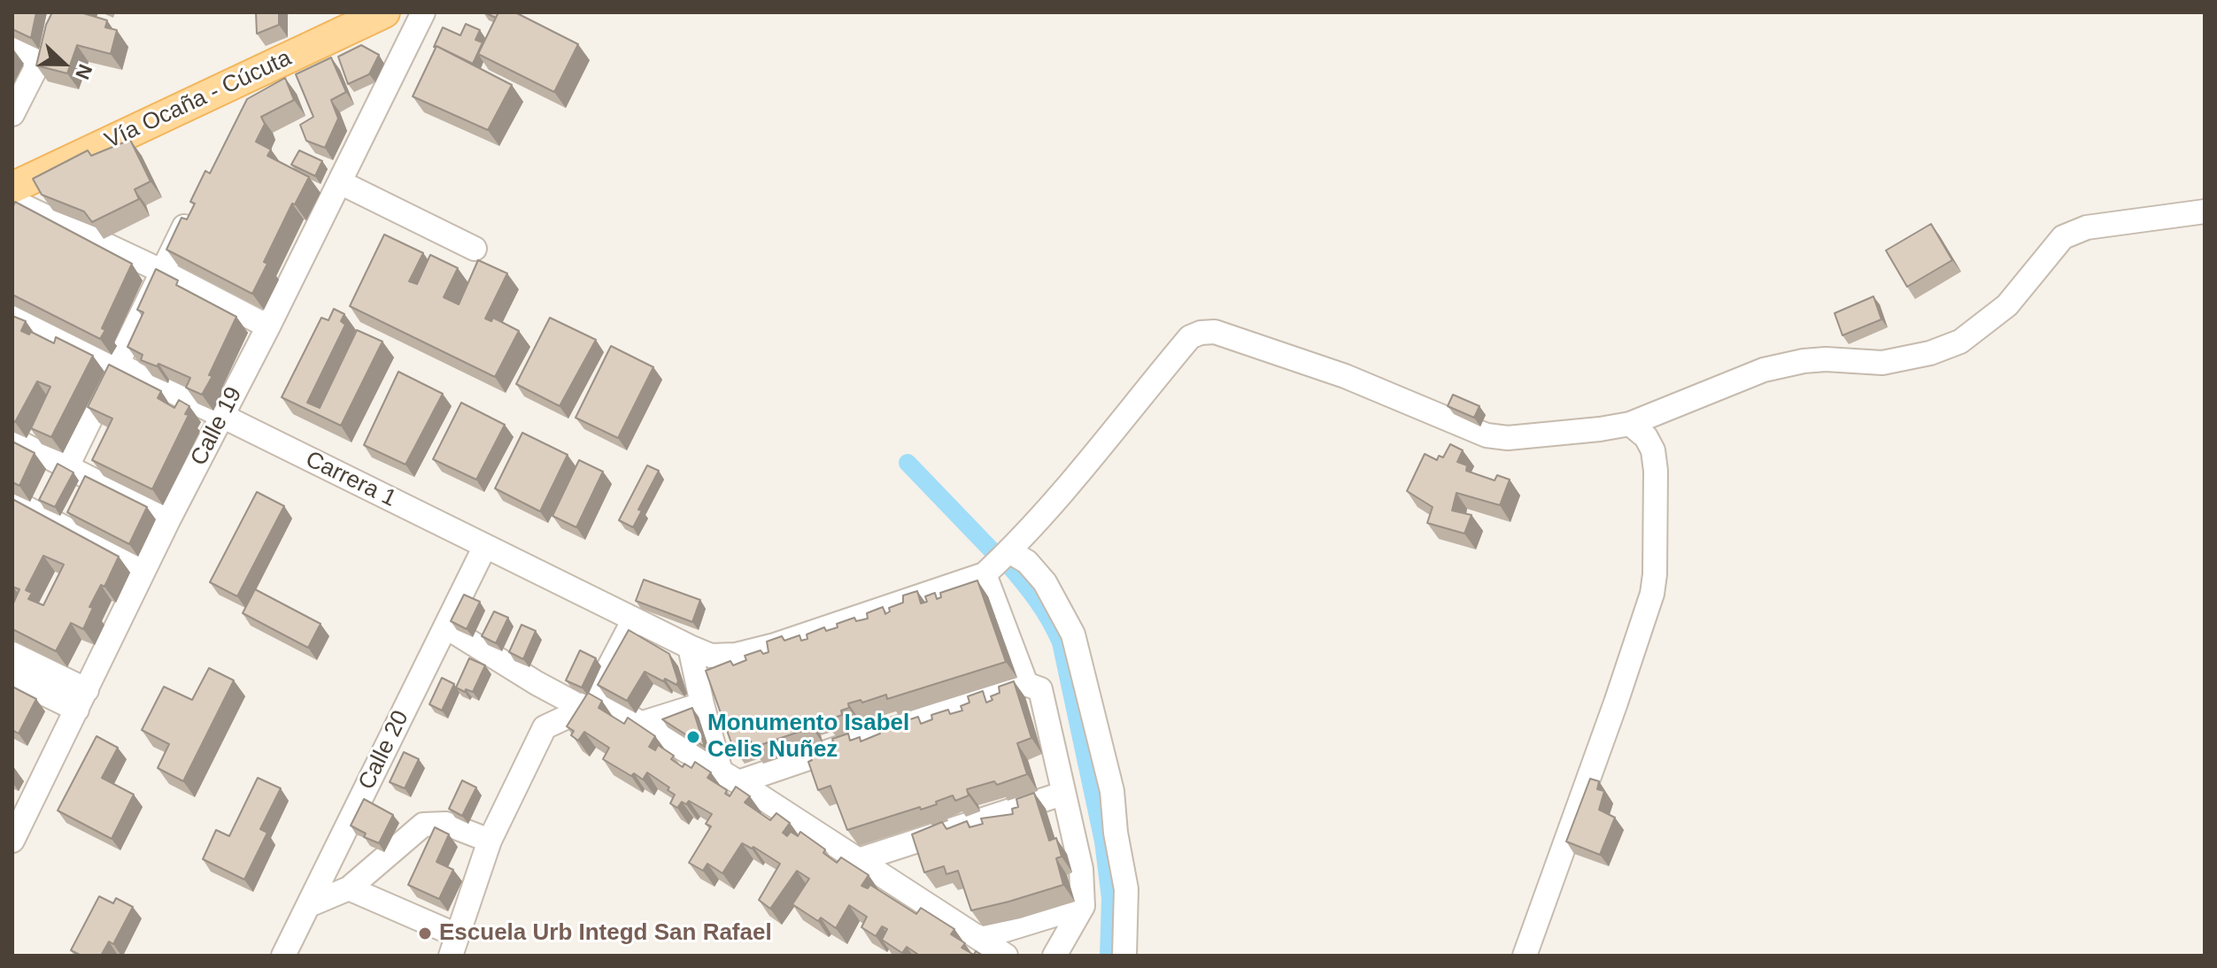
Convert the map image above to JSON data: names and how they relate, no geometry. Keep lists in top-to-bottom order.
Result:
{
  "streets": {
    "main road": ["Vía Ocaña - Cúcuta"],
    "street": ["Calle 19", "Carrera 1", "Calle 20"]
  },
  "crossings": [
    ["Calle 19", "Carrera 1"],
    ["Carrera 1", "Calle 20"]
  ],
  "places": ["Monumento Isabel Celis Nuñez", "Escuela Urb Integd San Rafael"],
  "north": "right"
}
